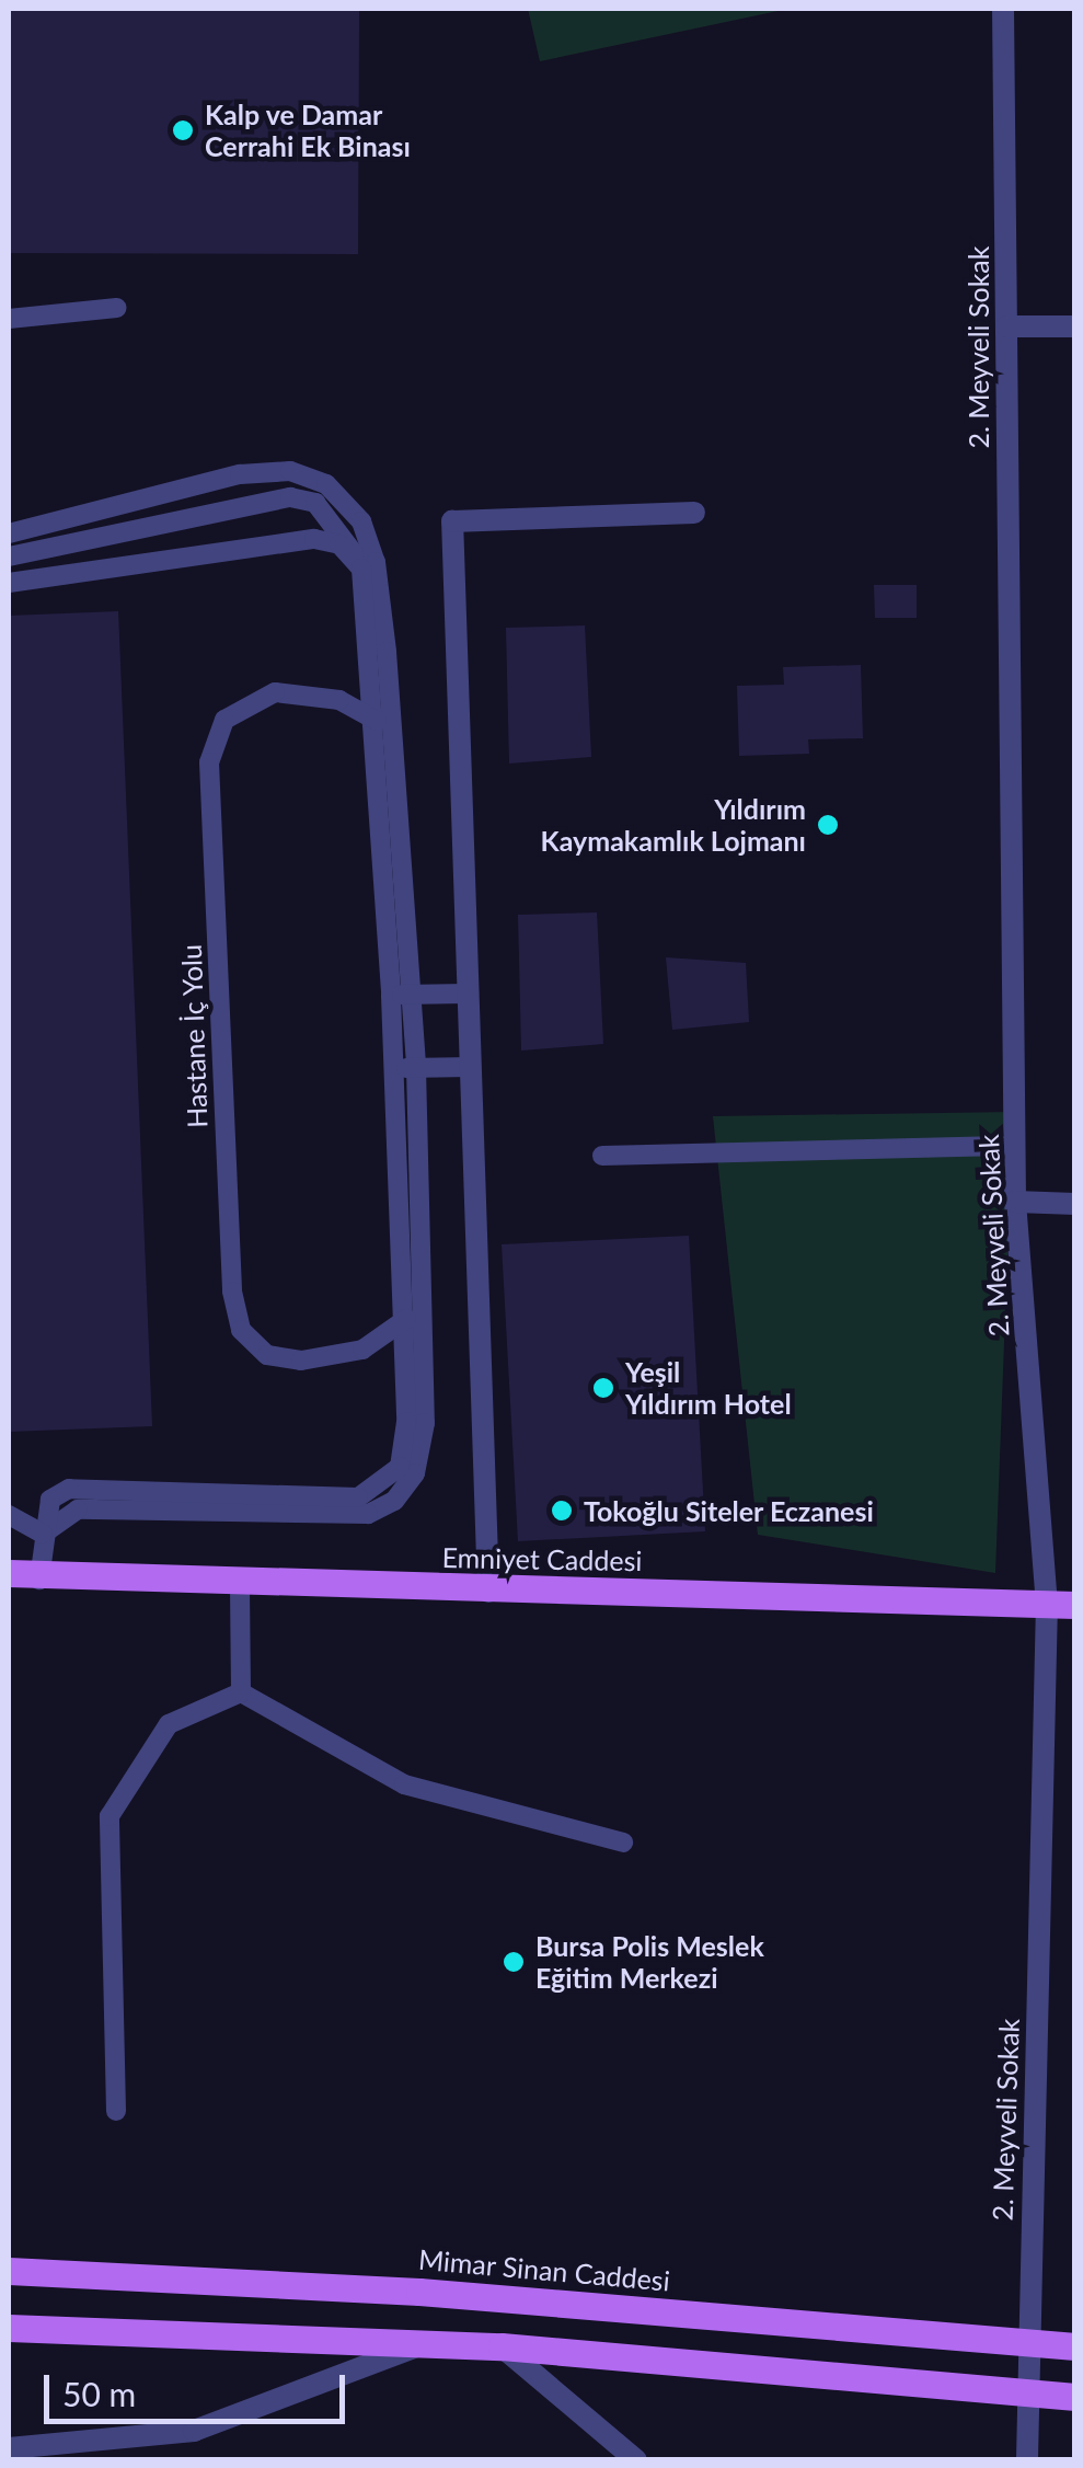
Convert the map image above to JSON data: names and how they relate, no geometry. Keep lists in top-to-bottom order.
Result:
{
  "streets": {
    "main road": ["Emniyet Caddesi", "Mimar Sinan Caddesi"],
    "street": ["2. Meyveli Sokak"],
    "lane": ["Hastane İç Yolu"]
  },
  "crossings": [
    ["2. Meyveli Sokak", "Emniyet Caddesi"],
    ["2. Meyveli Sokak", "Mimar Sinan Caddesi"]
  ],
  "places": [
    "Kalp ve Damar Cerrahi Ek Binası",
    "Yıldırım Kaymakamlık Lojmanı",
    "Yeşil Yıldırım Hotel",
    "Tokoğlu Siteler Eczanesi",
    "Bursa Polis Meslek Eğitim Merkezi"
  ],
  "scale_bar": "50 m"
}
